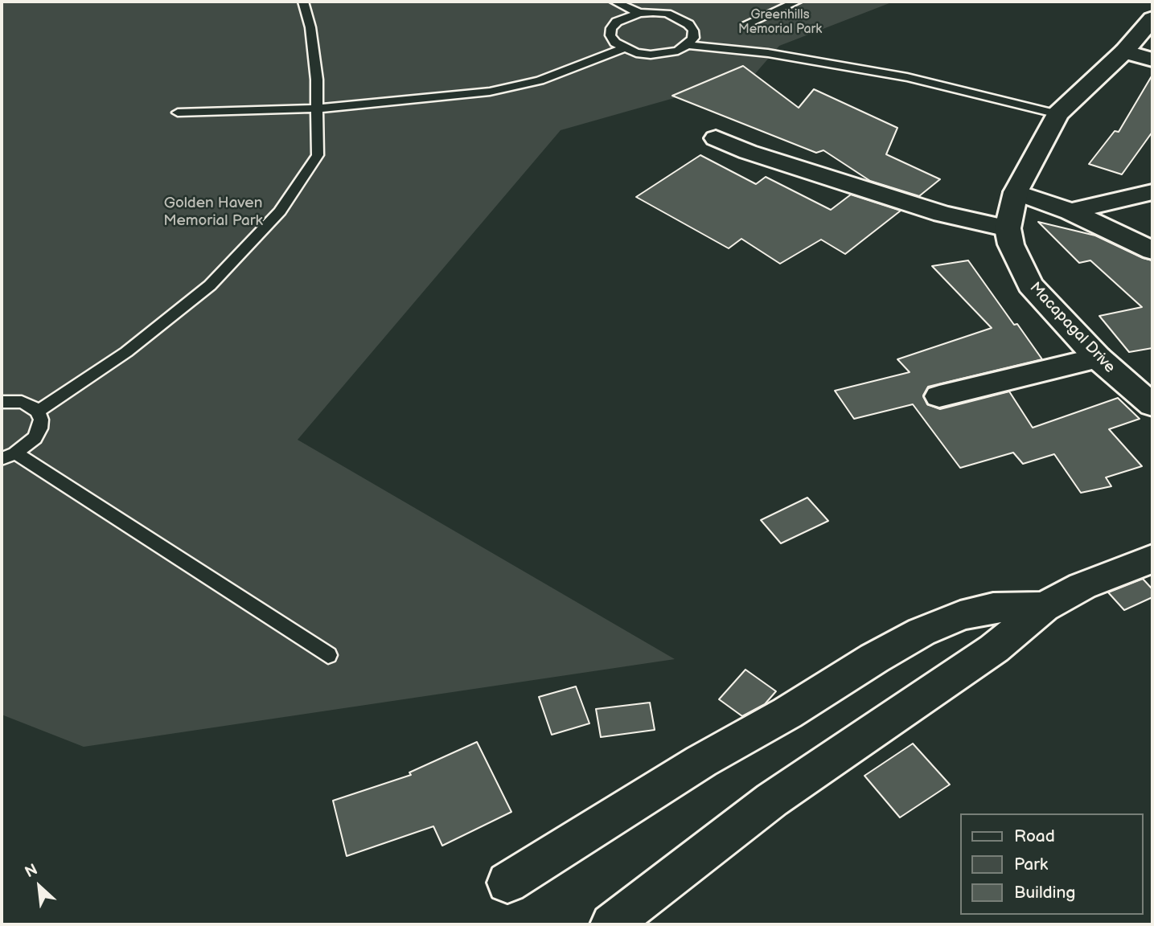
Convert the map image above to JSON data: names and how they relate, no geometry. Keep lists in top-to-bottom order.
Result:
{
  "streets": {
    "street": ["Macapagal Drive"]
  },
  "parks": ["Greenhills Memorial Park", "Golden Haven Memorial Park"],
  "legend": ["Road", "Park", "Building"],
  "north": "top left"
}
